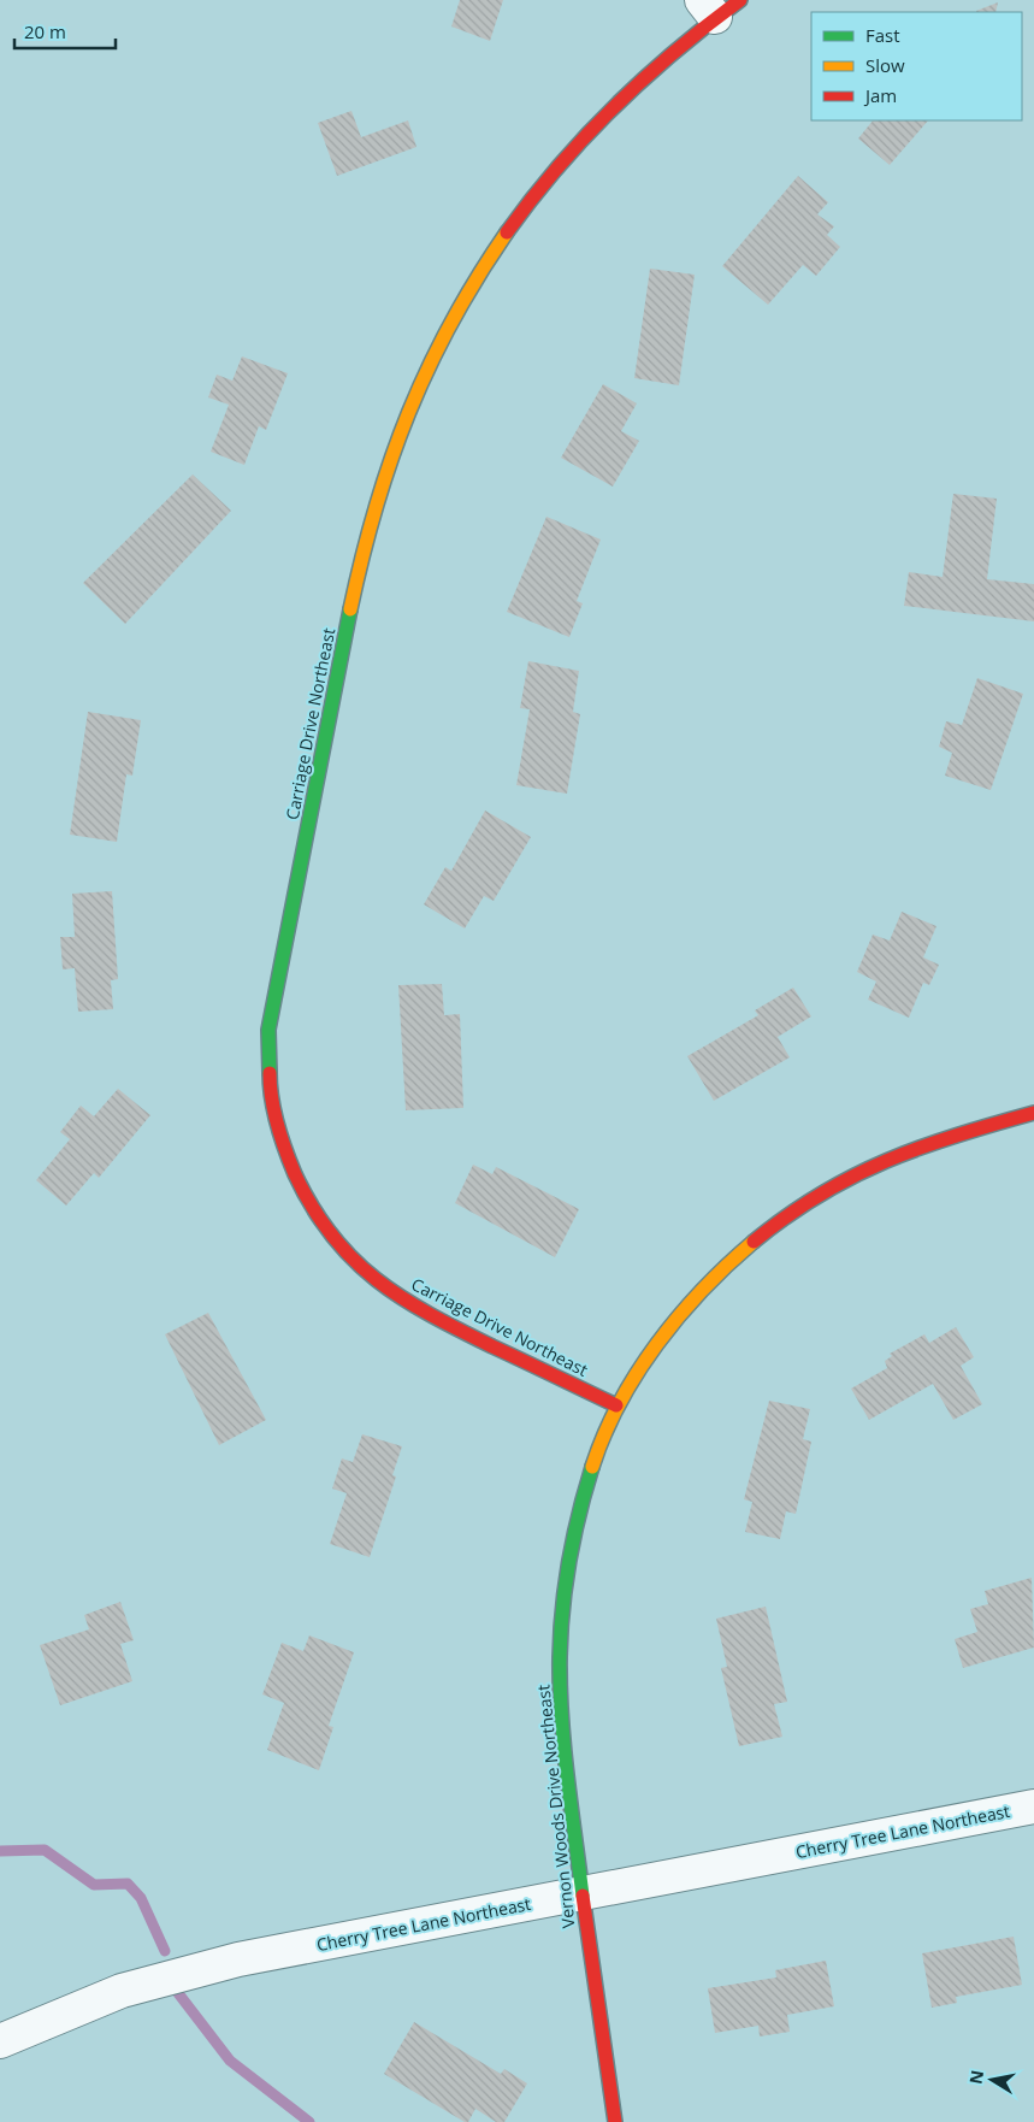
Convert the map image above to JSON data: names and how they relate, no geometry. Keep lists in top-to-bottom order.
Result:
{
  "streets": {
    "street": ["Carriage Drive Northeast", "Vernon Woods Drive Northeast", "Cherry Tree Lane Northeast"]
  },
  "crossings": [
    ["Carriage Drive Northeast", "Vernon Woods Drive Northeast"],
    ["Vernon Woods Drive Northeast", "Cherry Tree Lane Northeast"]
  ],
  "legend": ["Fast", "Slow", "Jam"],
  "scale_bar": "20 m",
  "north": "left"
}
